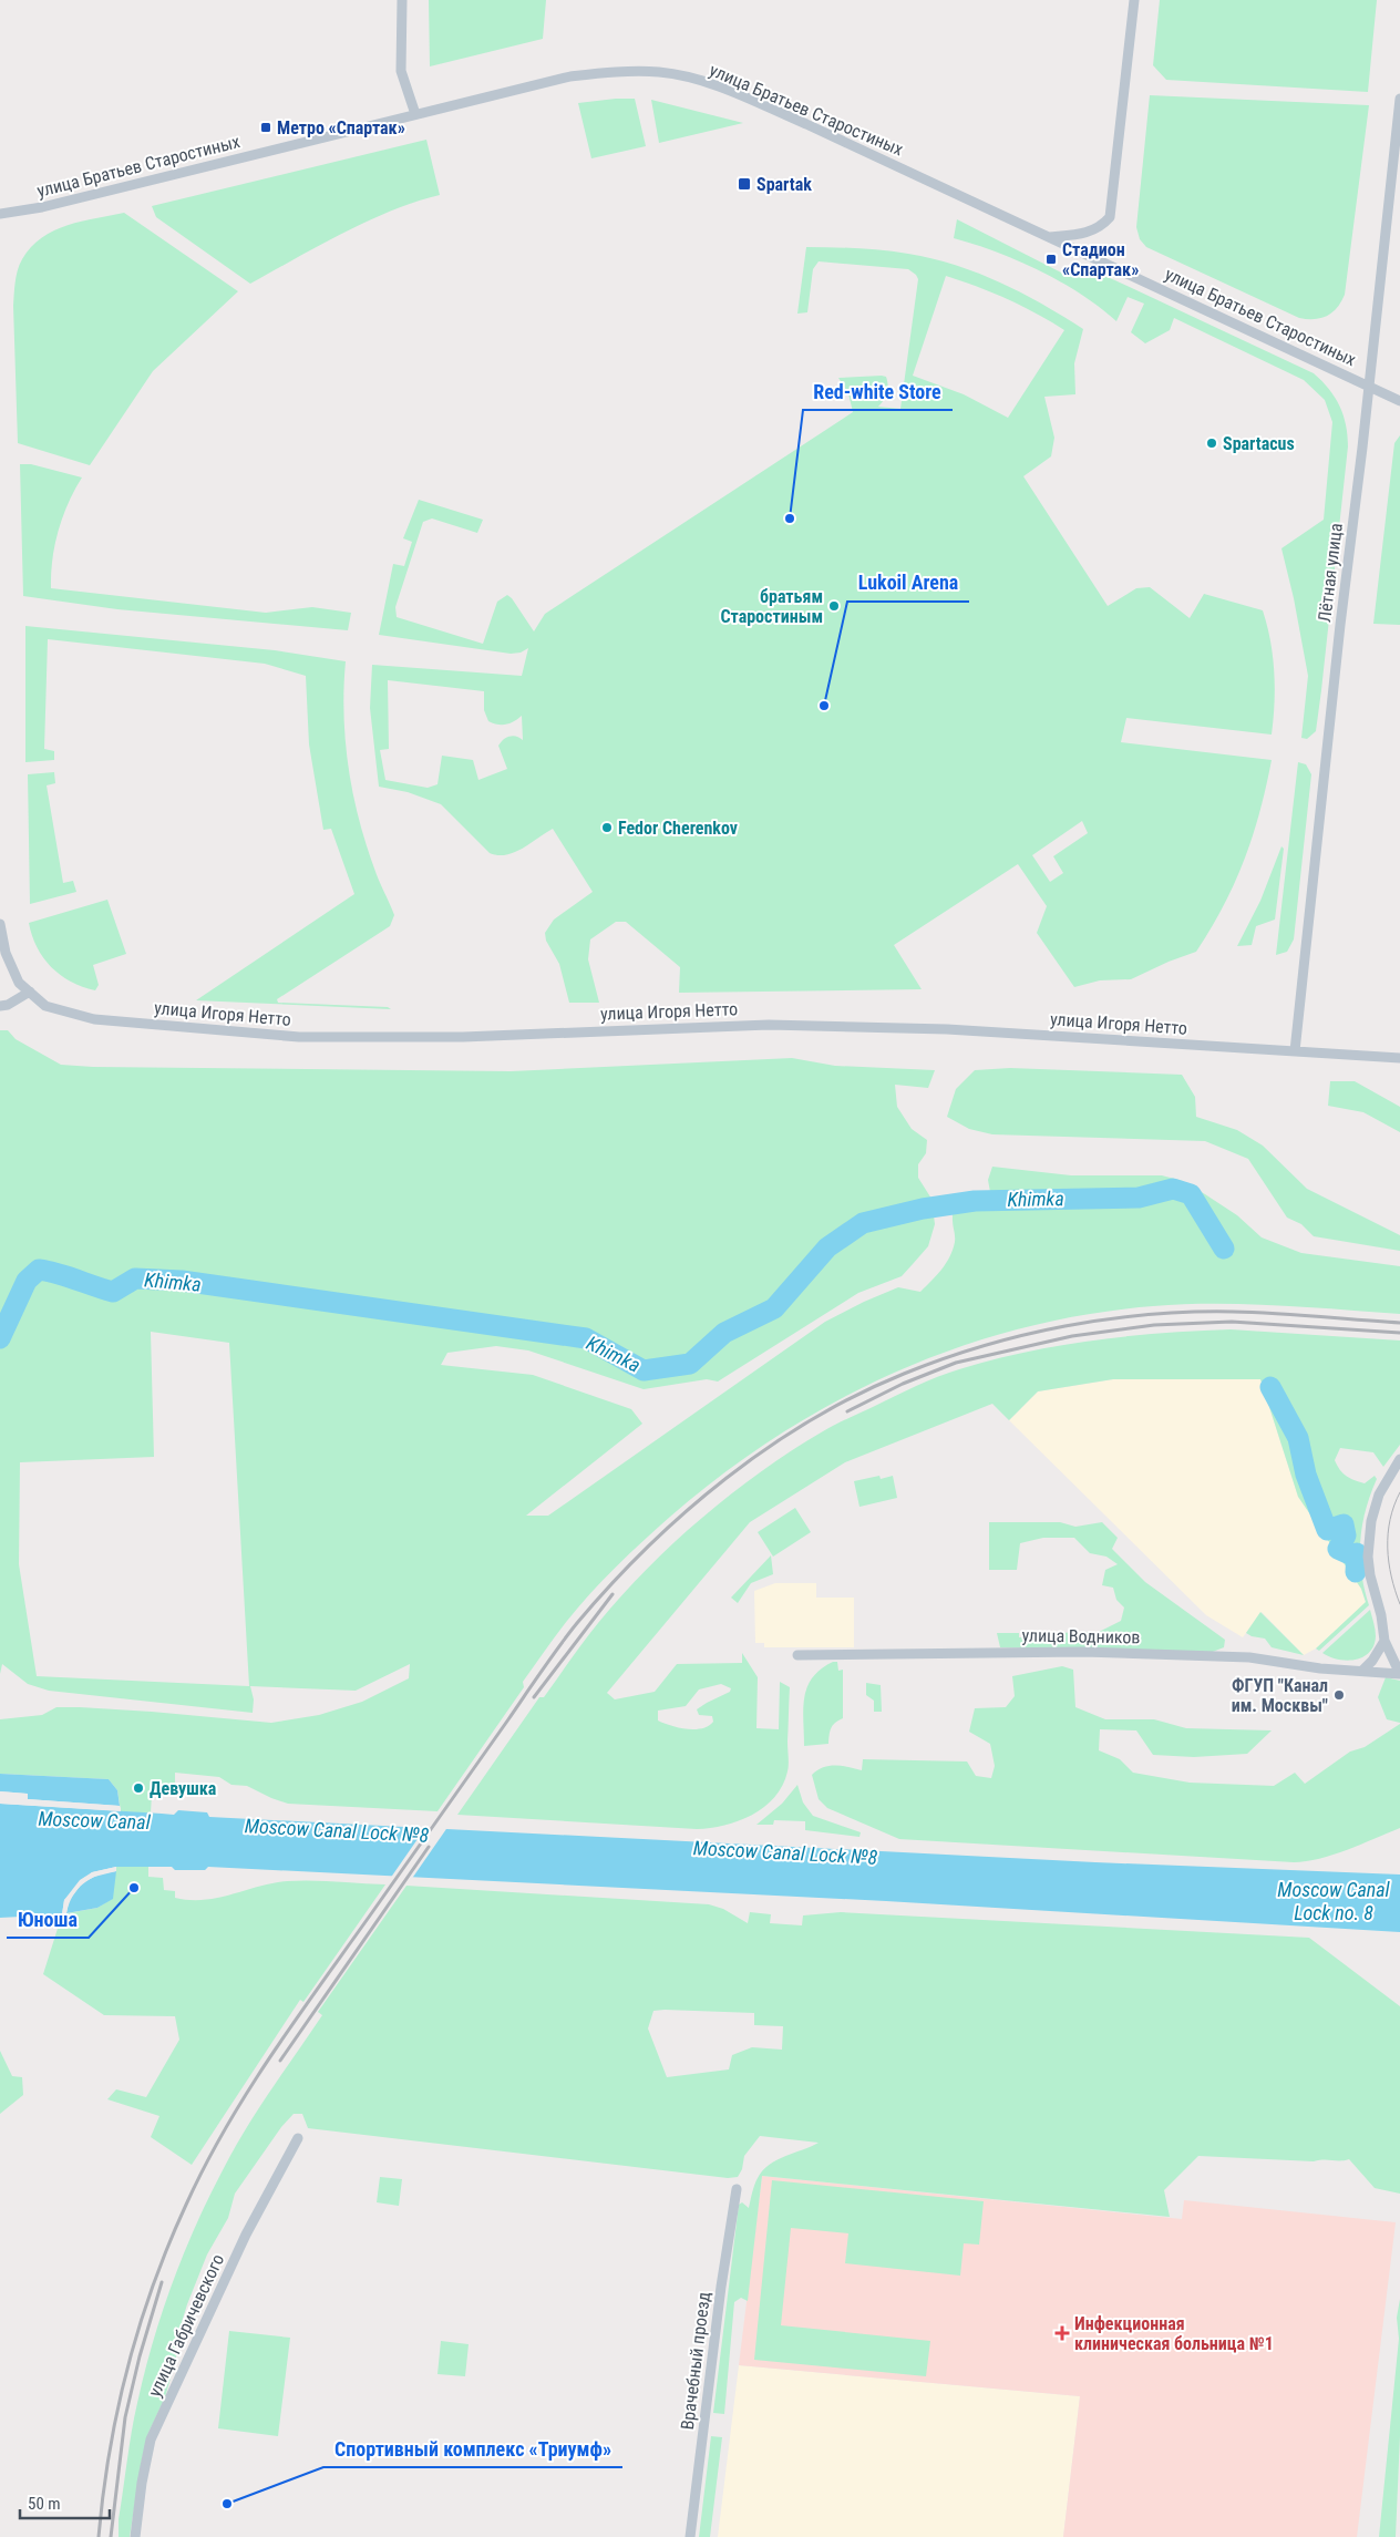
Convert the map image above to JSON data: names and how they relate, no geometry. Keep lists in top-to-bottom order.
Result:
{
  "streets": {
    "street": [
      "улица Братьев Старостиных",
      "Лётная улица",
      "улица Игоря Нетто",
      "улица Водников",
      "улица Габричевского",
      "Врачебный проезд"
    ]
  },
  "crossings": [
    ["улица Братьев Старостиных", "Лётная улица"],
    ["Лётная улица", "улица Игоря Нетто"]
  ],
  "water": [
    "Khimka",
    "Moscow Canal",
    "Moscow Canal Lock №8",
    "Moscow Canal Lock no. 8"
  ],
  "places": {
    "transit": ["Метро «Спартак»", "Spartak", "Стадион «Спартак»"],
    "other": [
      "Spartacus",
      "Red-white Store",
      "братьям Старостиным",
      "Lukoil Arena",
      "Fedor Cherenkov",
      "ФГУП \"Канал им. Москвы\"",
      "Девушка",
      "Юноша",
      "Спортивный комплекс «Триумф»"
    ],
    "health": ["Инфекционная клиническая больница №1"]
  },
  "scale_bar": "50 m"
}
